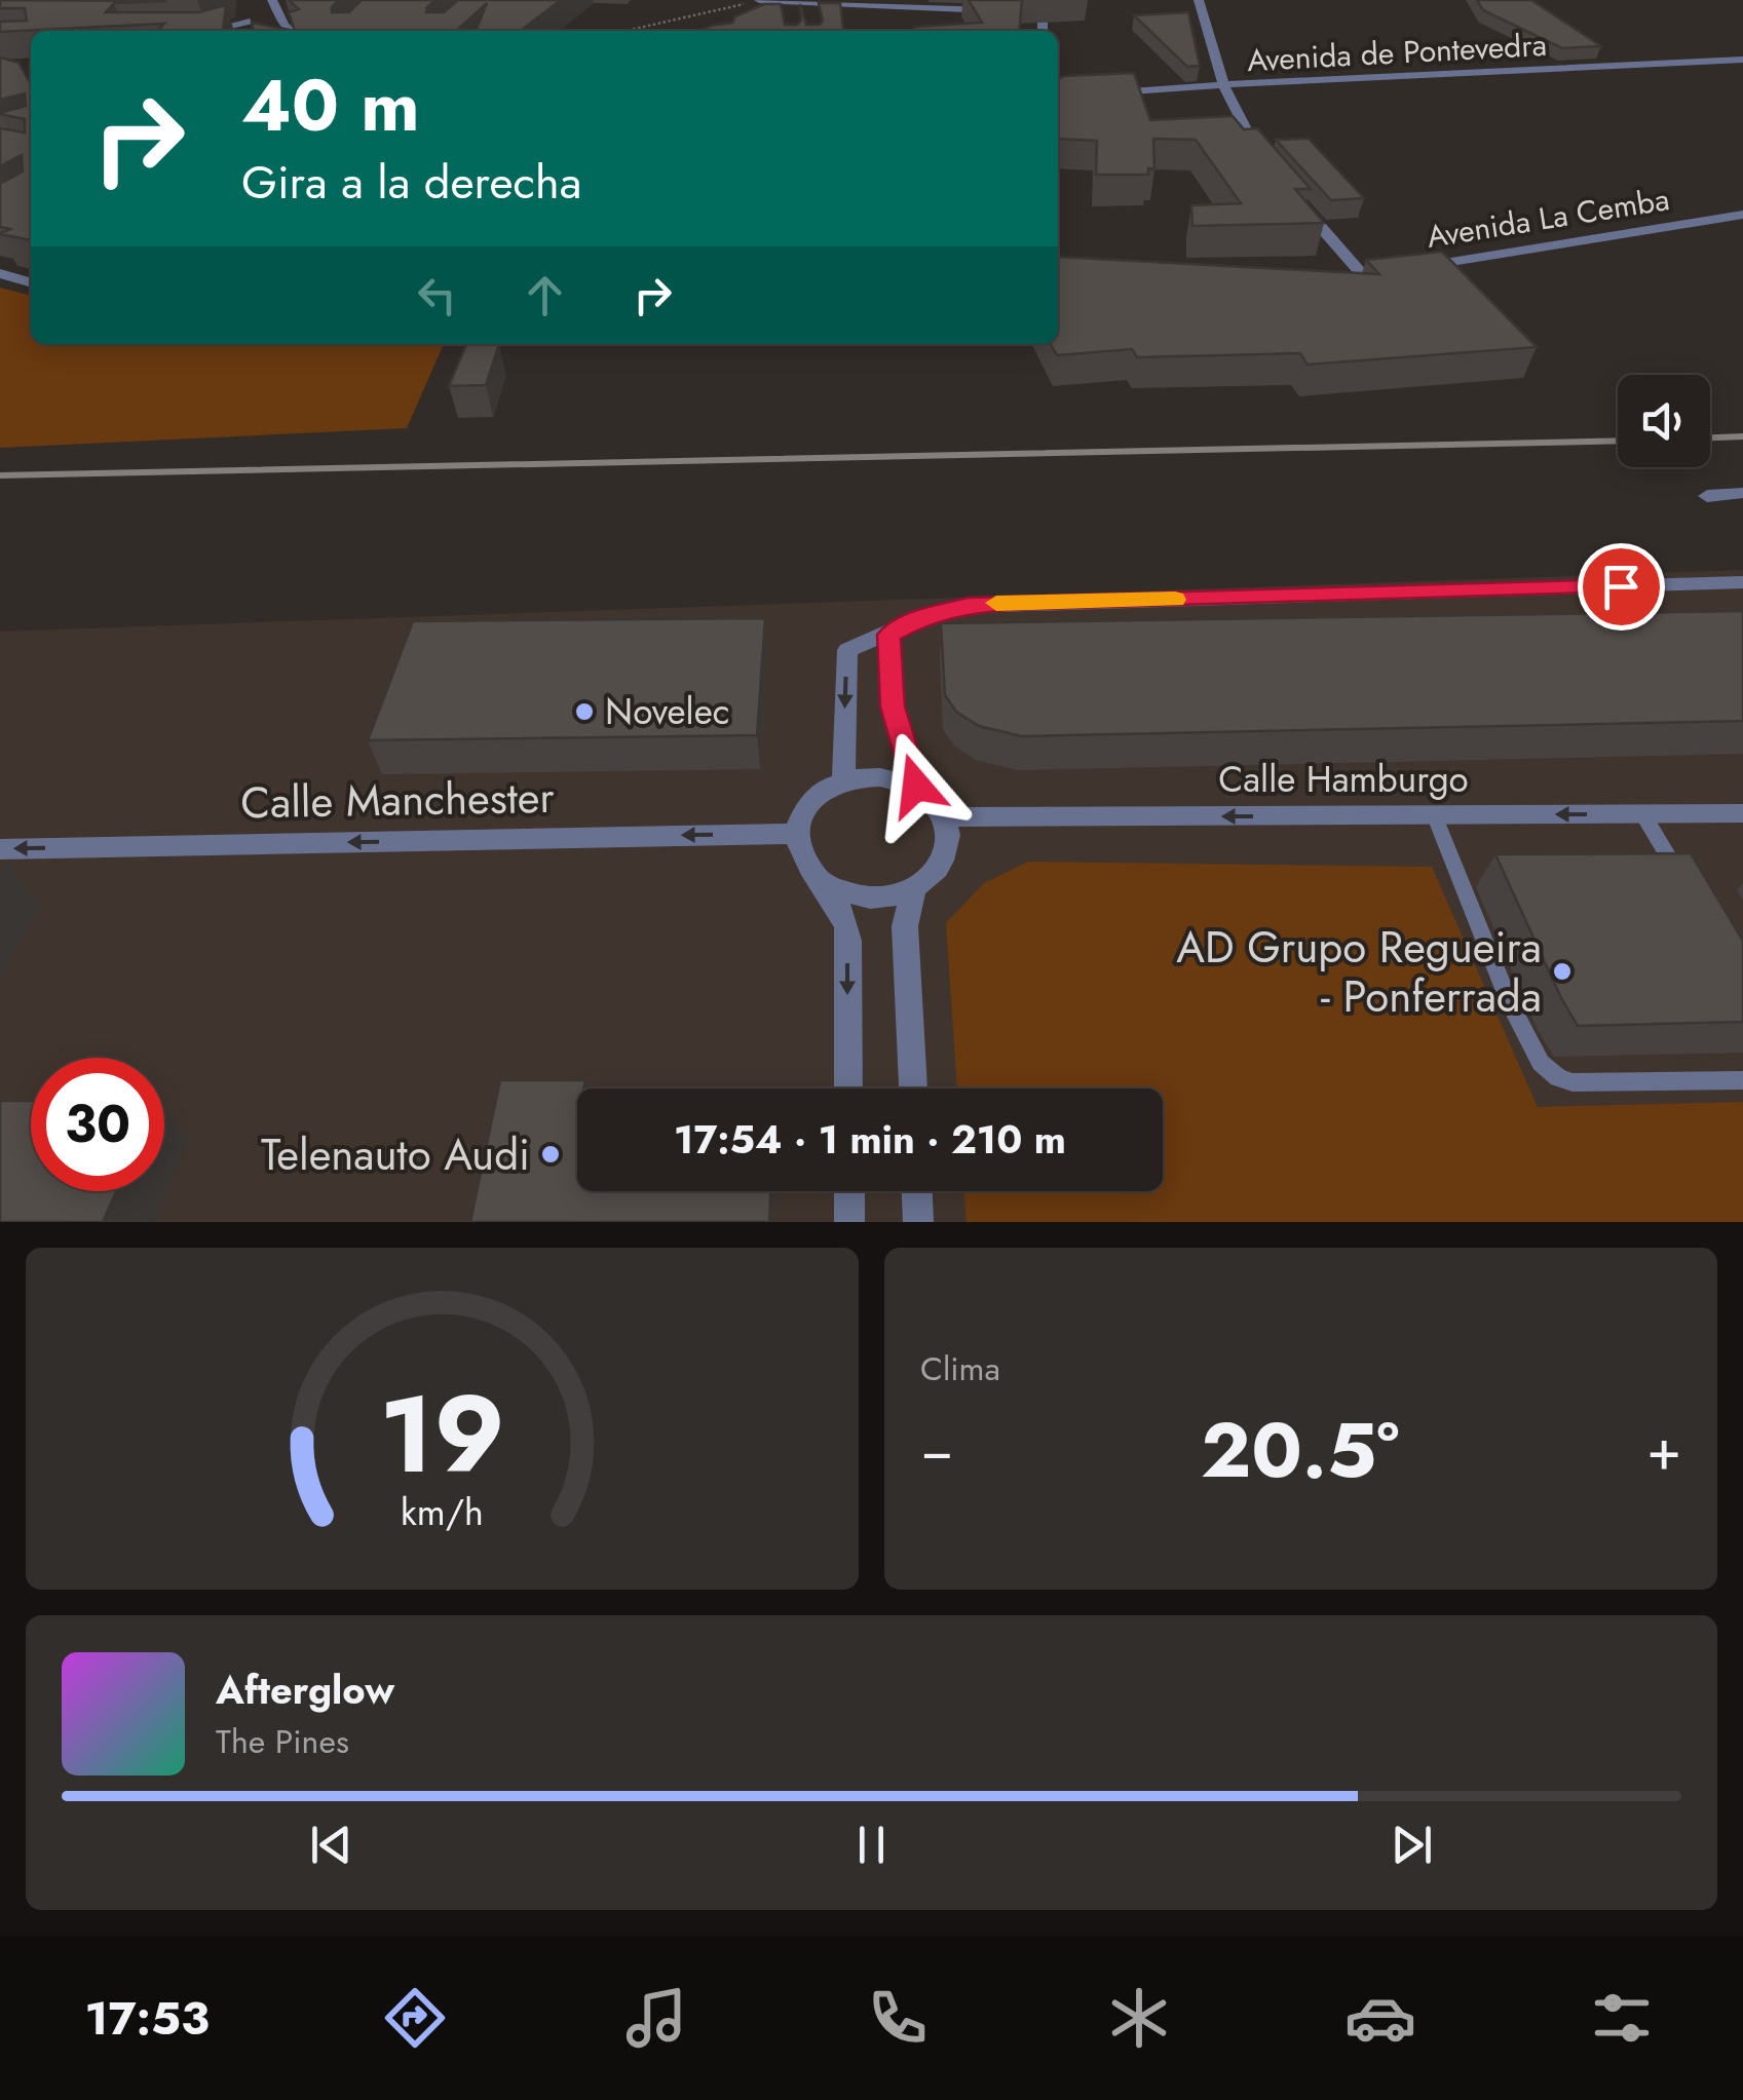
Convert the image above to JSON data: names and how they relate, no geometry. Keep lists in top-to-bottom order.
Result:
{
  "streets": {
    "street": [
      "Avenida de Pontevedra",
      "Avenida La Cemba",
      "Calle Hamburgo",
      "Calle Manchester"
    ]
  },
  "crossings": [
    ["Calle Hamburgo", "Calle Manchester"]
  ],
  "one_way": ["Calle Hamburgo", "Calle Manchester"],
  "places": ["Novelec", "AD Grupo Regueira - Ponferrada", "Telenauto Audi"],
  "page": {
    "turn": ["40 m", "Gira a la derecha"],
    "limit": "30",
    "trip": "17:54 · 1 min · 210 m",
    "tile": "Clima",
    "heat": ["−", "20.5°", "+"],
    "song": ["Afterglow", "The Pines"],
    "tabs": "17:53",
    "gauge": ["19", "km/h"]
  }
}
